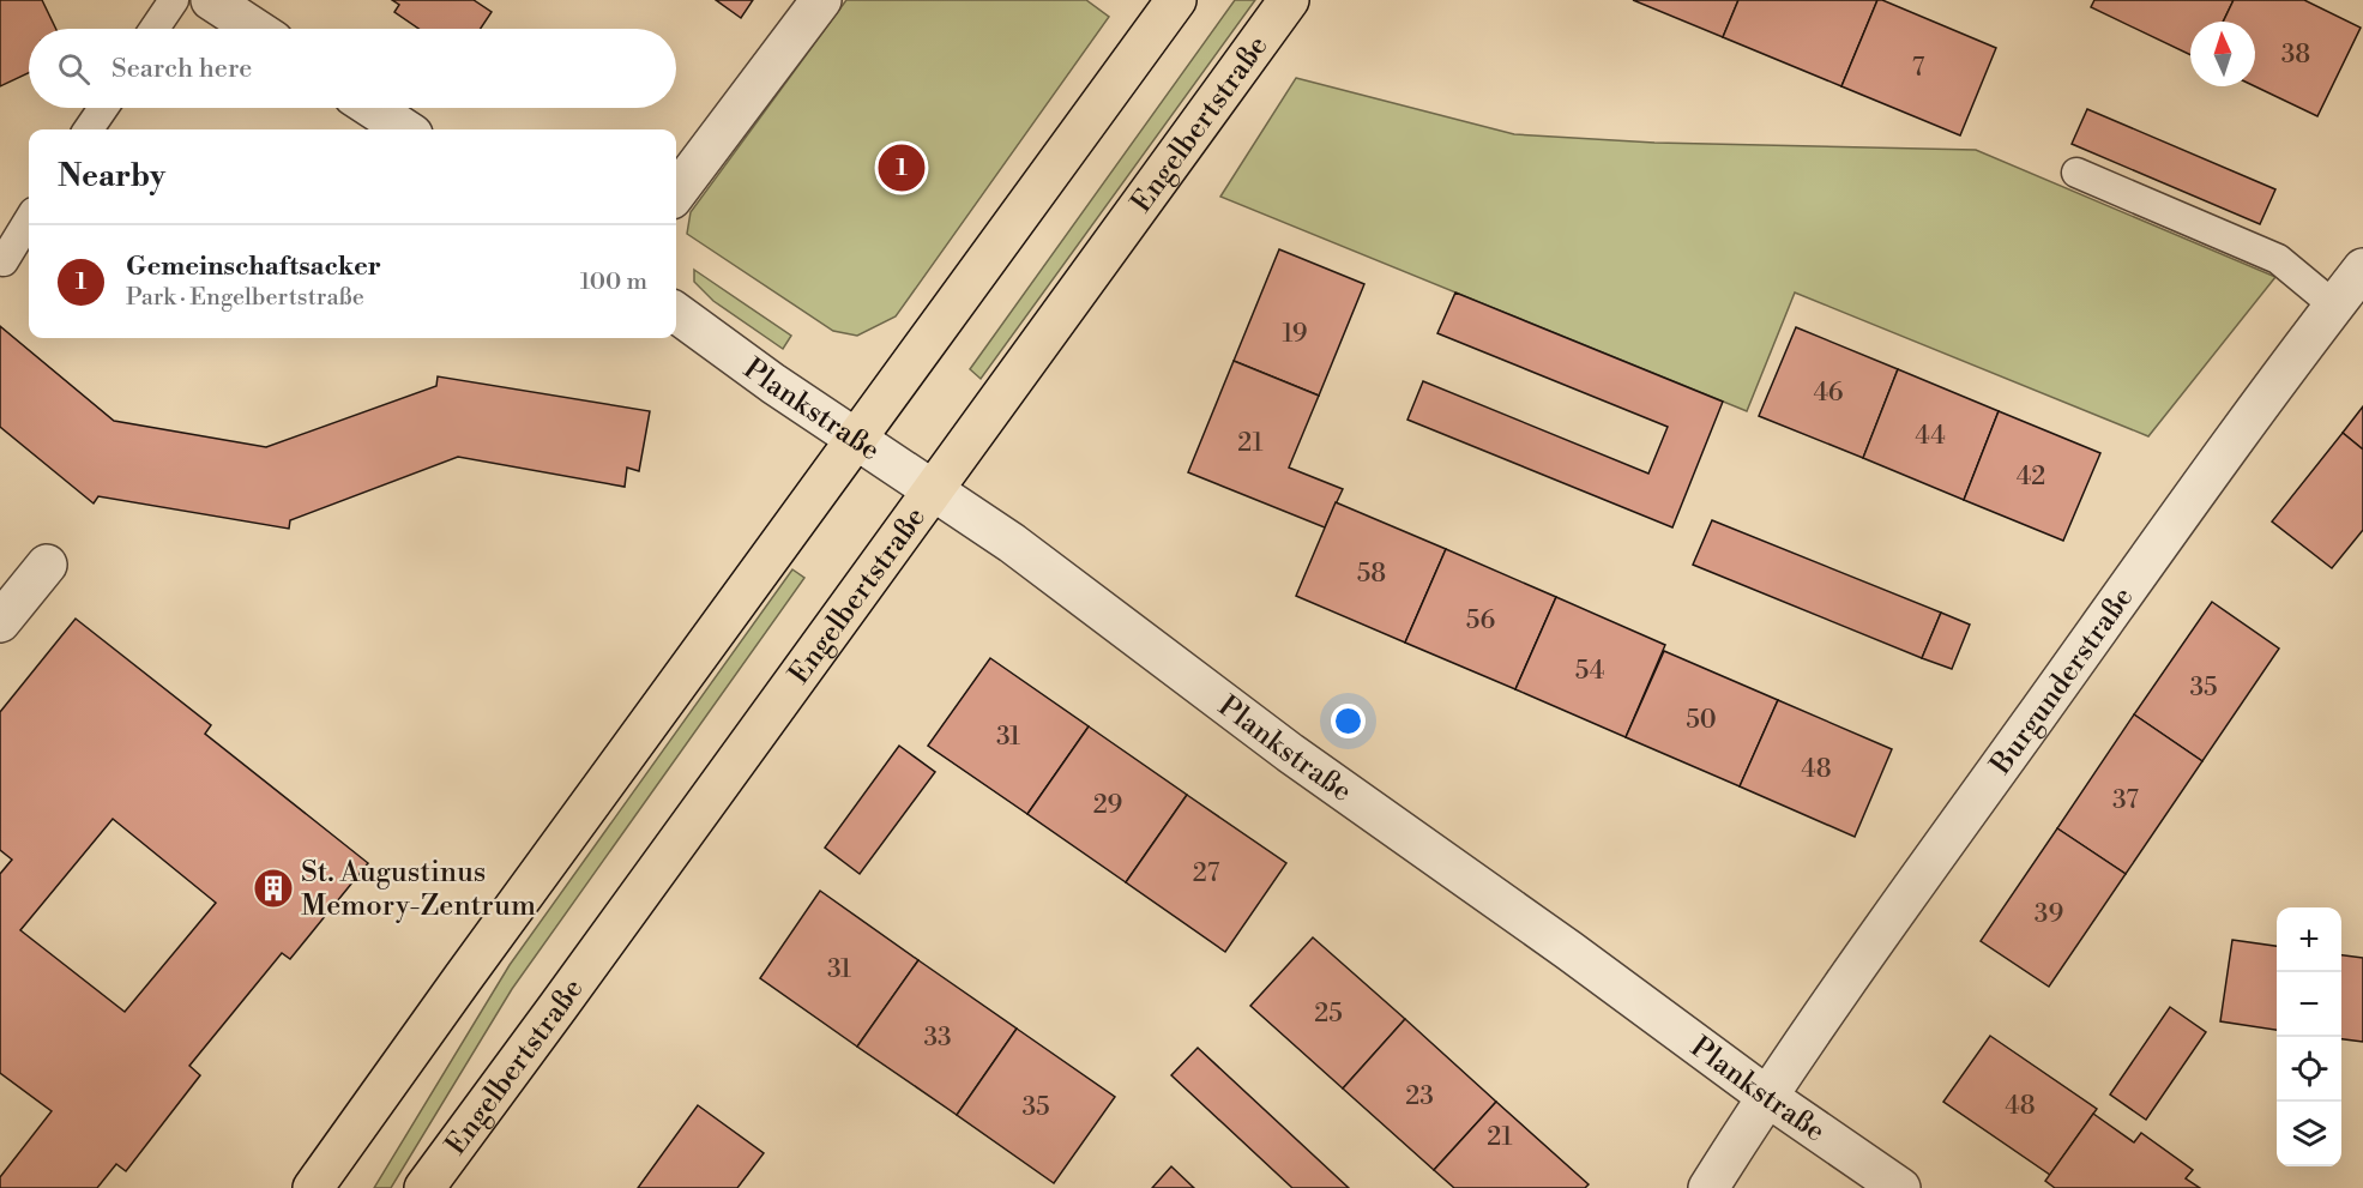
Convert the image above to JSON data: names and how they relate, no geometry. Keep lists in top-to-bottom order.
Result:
{
  "streets": {
    "main road": ["Engelbertstraße"],
    "street": ["Plankstraße", "Burgunderstraße"]
  },
  "crossings": [
    ["Engelbertstraße", "Plankstraße"],
    ["Plankstraße", "Burgunderstraße"]
  ],
  "places": {
    "building": ["St. Augustinus Memory-Zentrum"]
  },
  "house_numbers": [
    "38",
    "7",
    "19",
    "46",
    "44",
    "21",
    "42",
    "58",
    "56",
    "54",
    "35",
    "50",
    "31",
    "48",
    "37",
    "29",
    "27",
    "39",
    "31",
    "25",
    "33",
    "23",
    "48",
    "35",
    "21"
  ],
  "north": "top",
  "page": {
    "search": "Search here",
    "heading": "Nearby",
    "pins": "1",
    "list": [
      {
        "mark": "1",
        "name": "Gemeinschaftsacker",
        "note": "Park · Engelbertstraße",
        "value": "100 m"
      }
    ],
    "map_buttons": ["+", "−"]
  }
}
